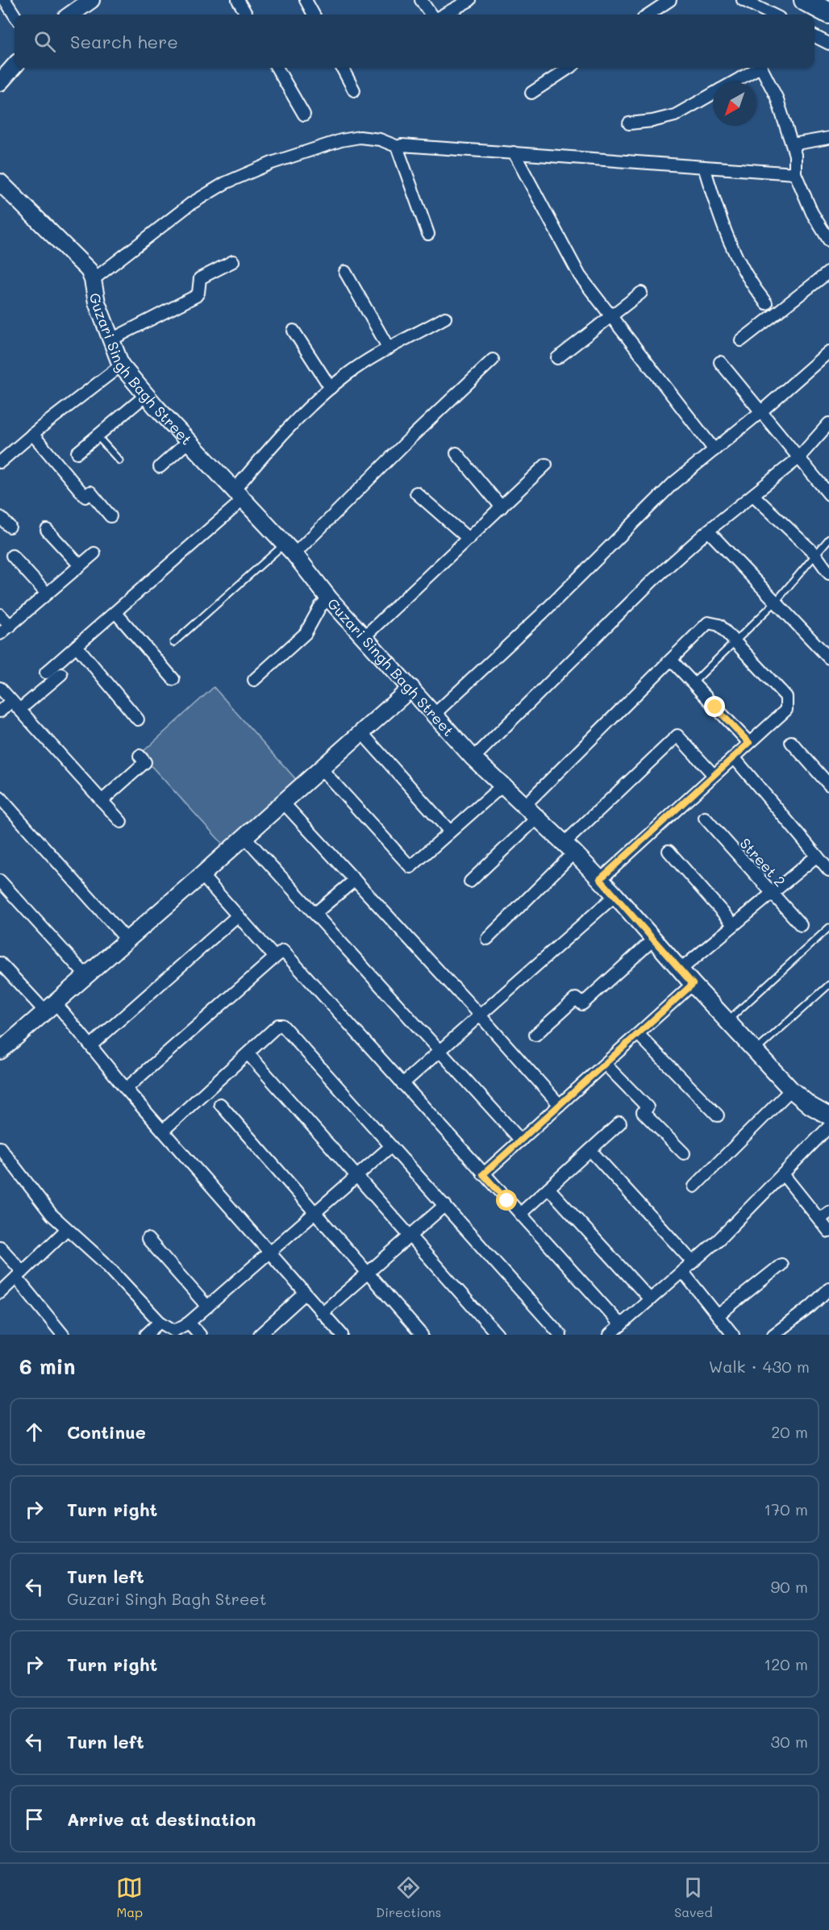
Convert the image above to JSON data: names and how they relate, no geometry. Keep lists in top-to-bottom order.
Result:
{
  "streets": {
    "street": ["Guzari Singh Bagh Street", "Street 2"]
  },
  "north": "bottom left",
  "page": {
    "search": "Search here",
    "heading": ["6 min", "Walk · 430 m"],
    "list": [
      ["Continue", "20 m"],
      ["Turn right", "170 m"],
      ["Turn left", "Guzari Singh Bagh Street", "90 m"],
      ["Turn right", "120 m"],
      ["Turn left", "30 m"],
      "Arrive at destination"
    ],
    "nav": ["Map", "Directions", "Saved"]
  }
}
